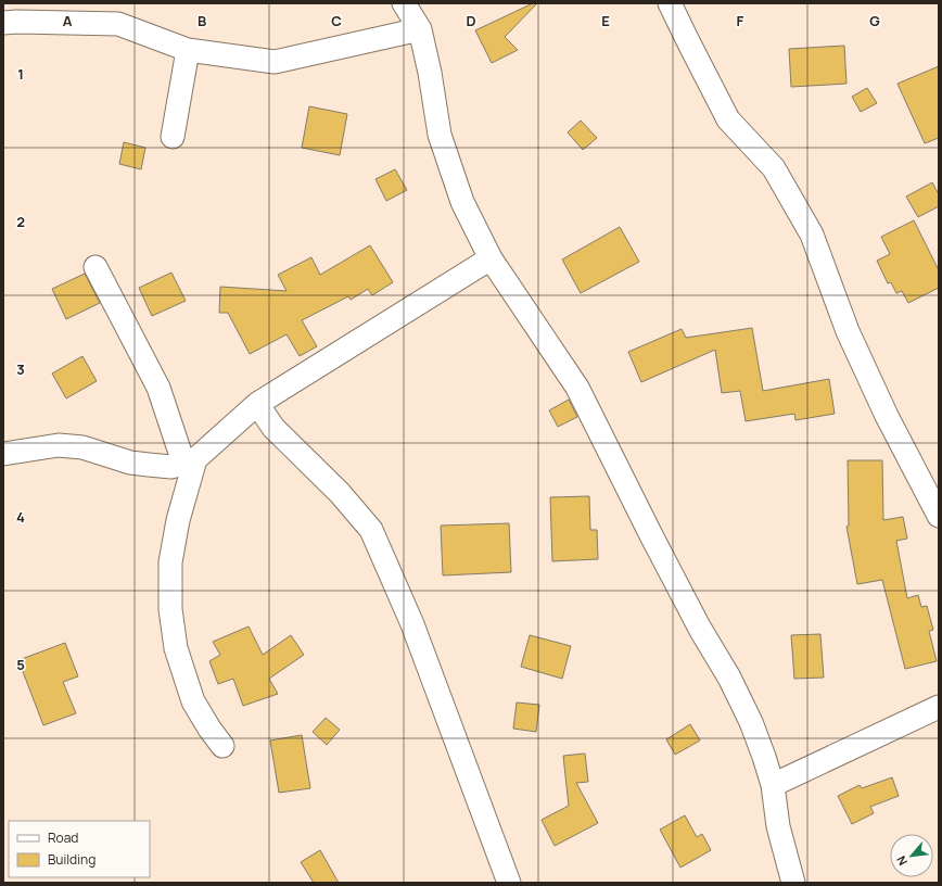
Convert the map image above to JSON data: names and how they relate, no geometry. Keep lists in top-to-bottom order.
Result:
{
  "legend": ["Road", "Building"],
  "north": "bottom left",
  "grid": {
    "columns": [
      "A",
      "B",
      "C",
      "D",
      "E",
      "F",
      "G"
    ],
    "rows": [
      "1",
      "2",
      "3",
      "4",
      "5"
    ]
  }
}
